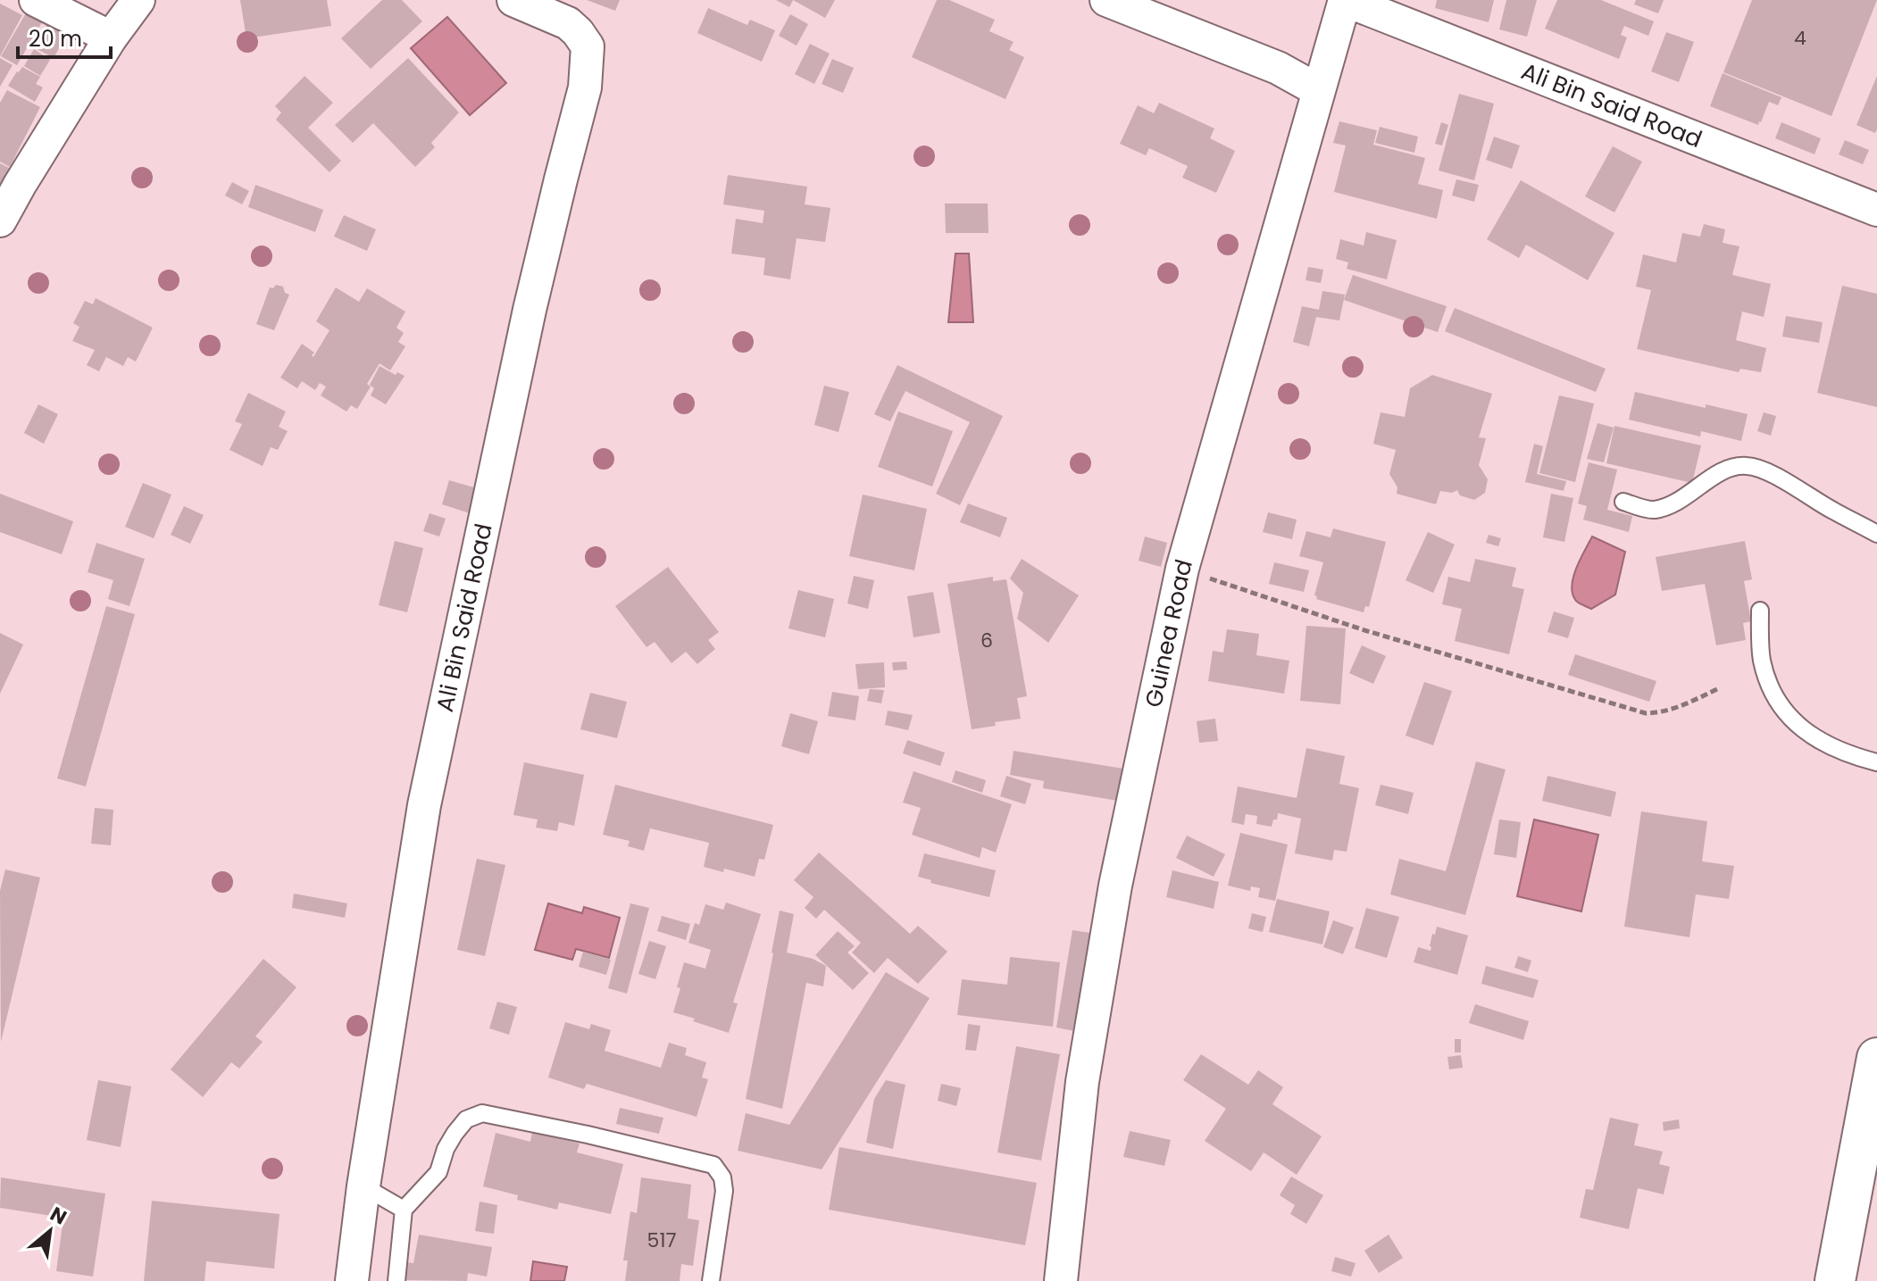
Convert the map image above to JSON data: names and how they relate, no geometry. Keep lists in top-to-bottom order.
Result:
{
  "streets": {
    "street": ["Ali Bin Said Road", "Guinea Road"]
  },
  "crossings": [
    ["Ali Bin Said Road", "Guinea Road"]
  ],
  "house_numbers": ["4", "6", "517"],
  "scale_bar": "20 m",
  "north": "top right"
}
